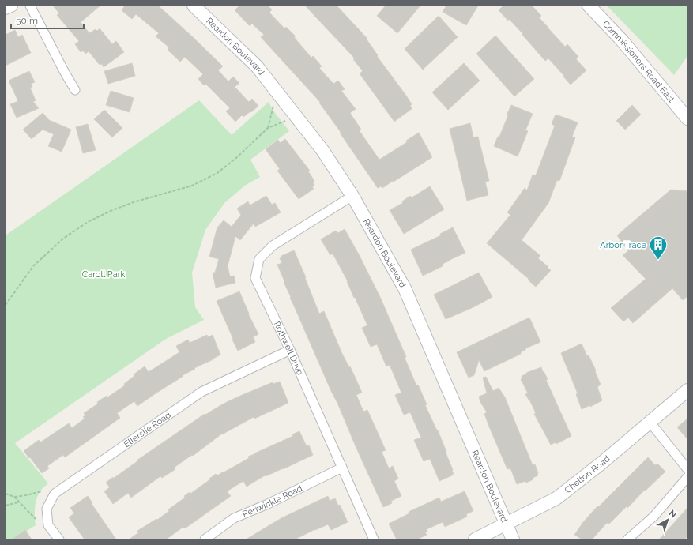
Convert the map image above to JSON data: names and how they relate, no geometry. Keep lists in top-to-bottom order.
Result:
{
  "streets": {
    "street": [
      "Reardon Boulevard",
      "Commissioners Road East",
      "Rothwell Drive",
      "Ellerslie Road",
      "Chelton Road",
      "Periwinkle Road"
    ]
  },
  "crossings": [
    ["Reardon Boulevard", "Rothwell Drive"],
    ["Reardon Boulevard", "Chelton Road"],
    ["Rothwell Drive", "Ellerslie Road"],
    ["Rothwell Drive", "Periwinkle Road"]
  ],
  "parks": ["Caroll Park"],
  "places": {
    "building": ["Arbor Trace"]
  },
  "scale_bar": "50 m",
  "north": "top right"
}
